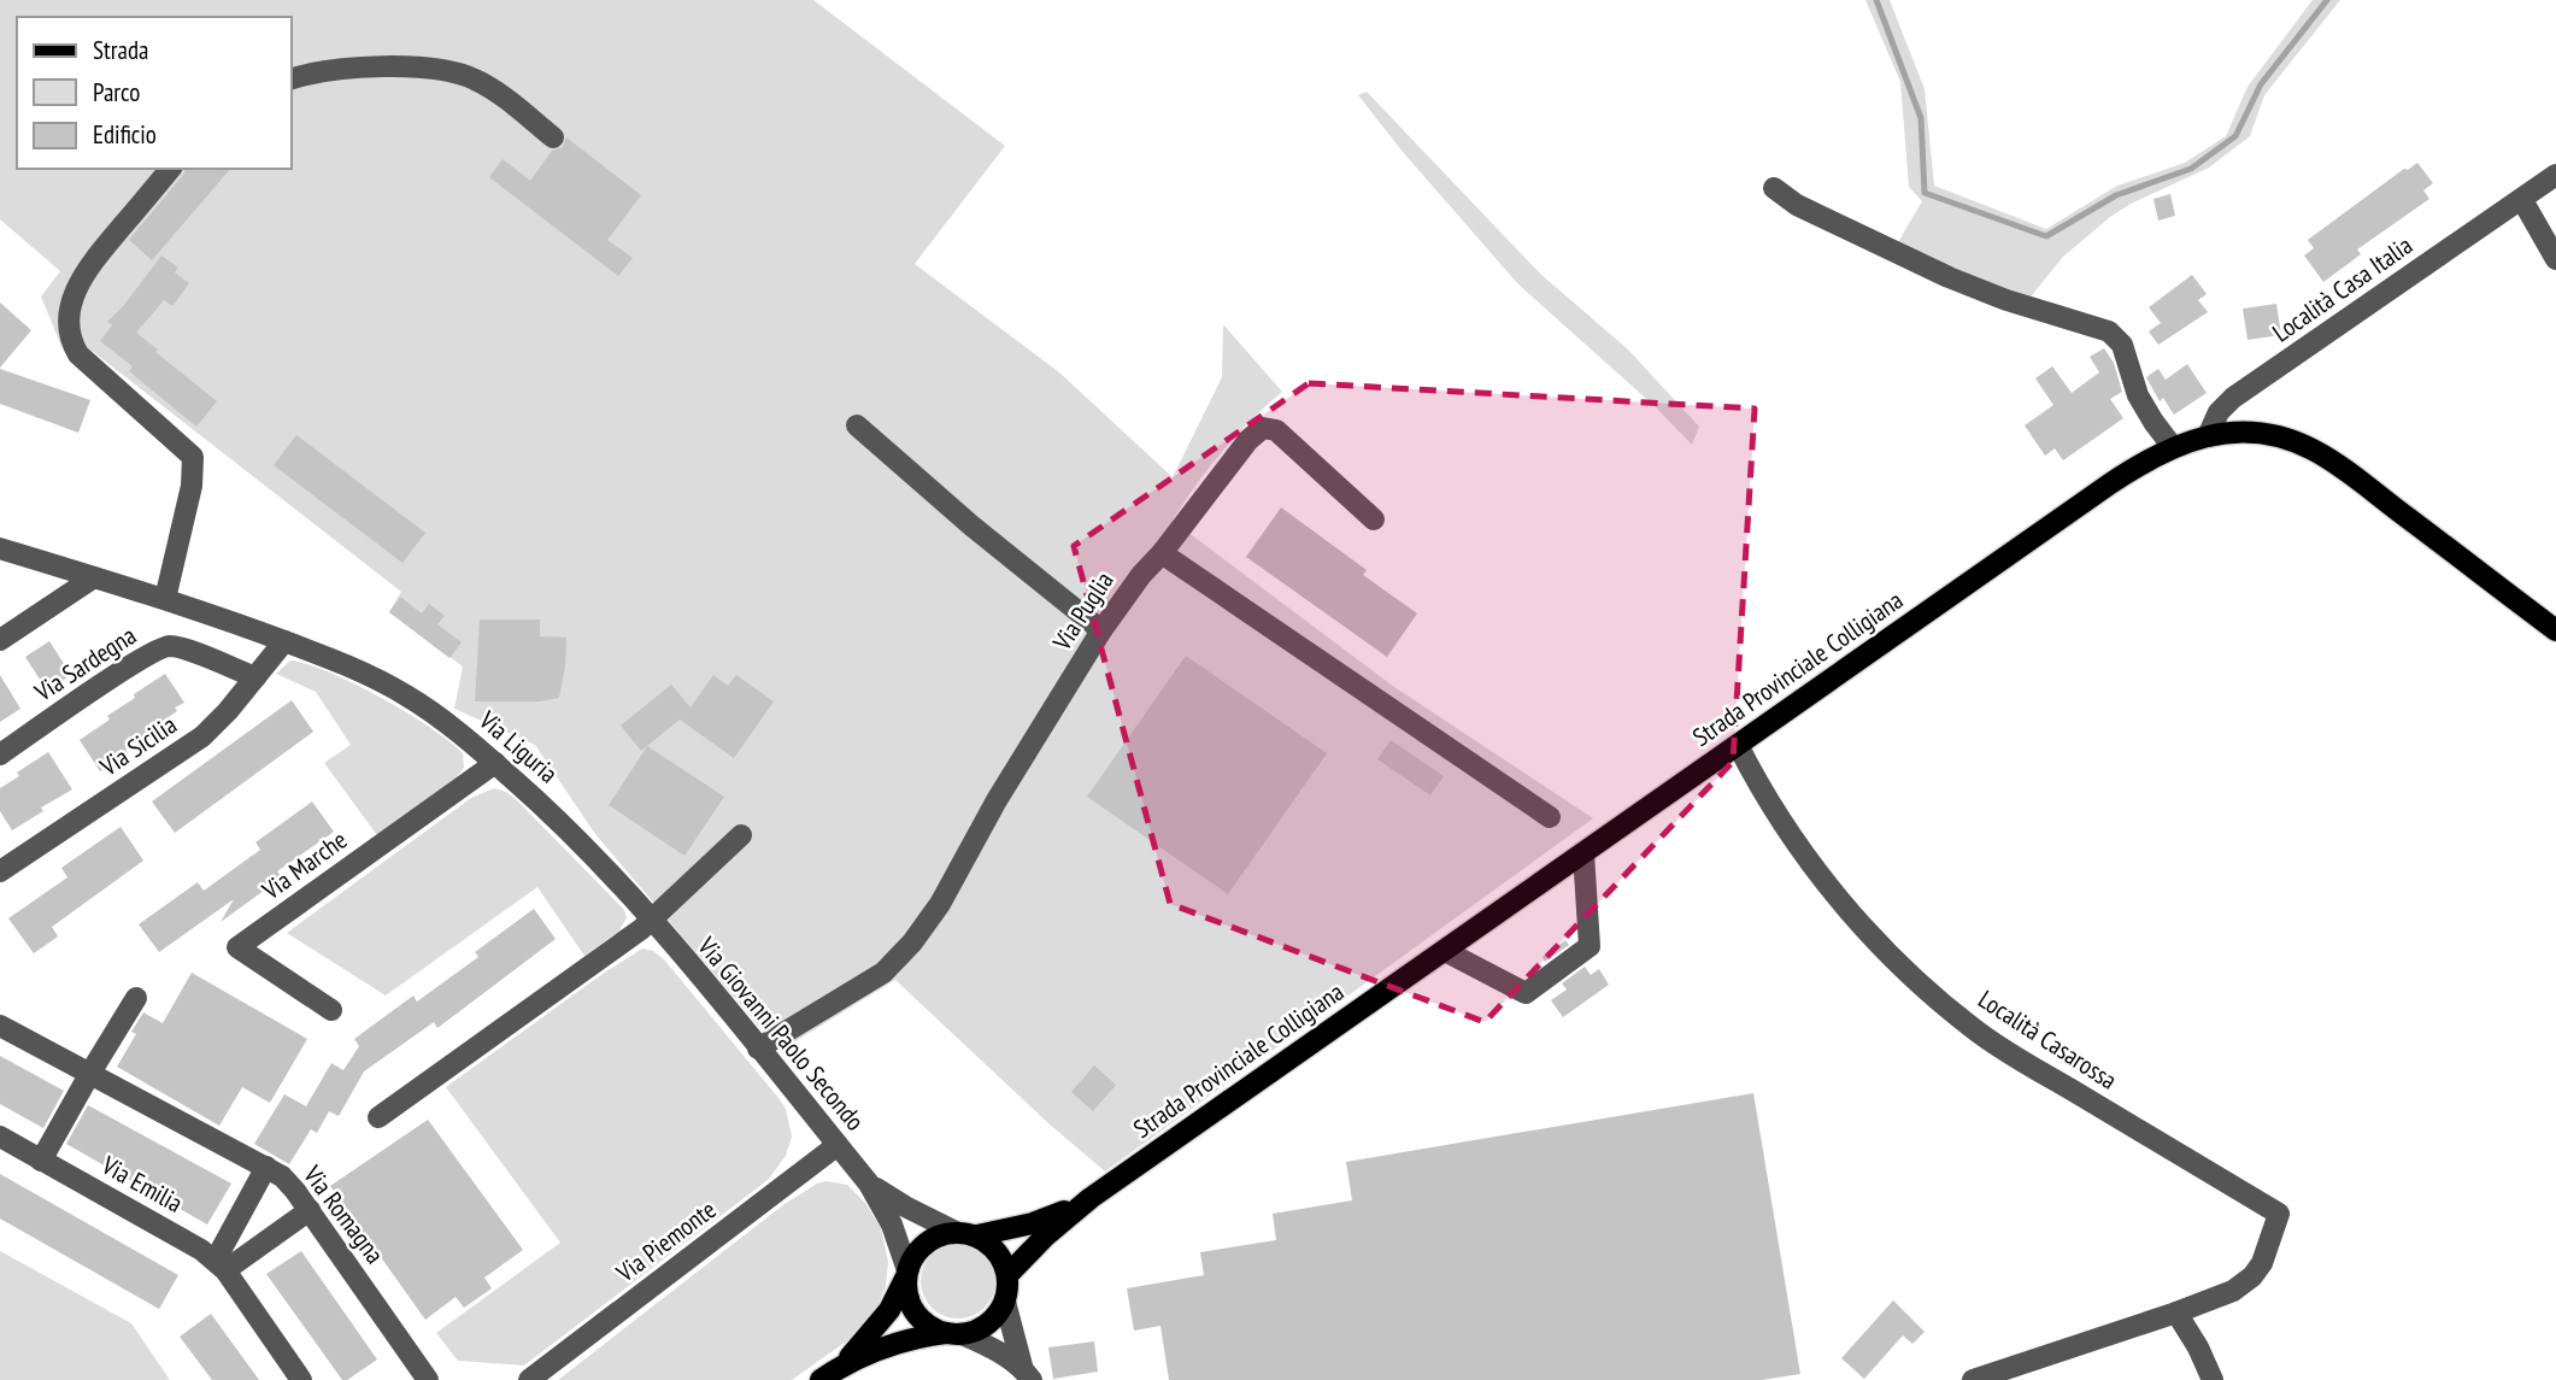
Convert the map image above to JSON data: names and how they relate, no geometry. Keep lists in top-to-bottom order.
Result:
{
  "streets": {
    "main road": ["Strada Provinciale Colligiana"],
    "street": [
      "Località Casa Italia",
      "Via Puglia",
      "Via Sardegna",
      "Via Sicilia",
      "Via Liguria",
      "Via Marche",
      "Via Giovanni Paolo Secondo",
      "Località Casarossa",
      "Via Emilia",
      "Via Romagna",
      "Via Piemonte"
    ]
  },
  "crossings": [
    ["Località Casa Italia", "Strada Provinciale Colligiana"],
    ["Via Puglia", "Via Giovanni Paolo Secondo"],
    ["Via Sardegna", "Via Sicilia"],
    ["Strada Provinciale Colligiana", "Via Giovanni Paolo Secondo"],
    ["Strada Provinciale Colligiana", "Località Casarossa"],
    ["Via Sicilia", "Via Liguria"],
    ["Via Liguria", "Via Marche"],
    ["Via Liguria", "Via Giovanni Paolo Secondo"],
    ["Via Giovanni Paolo Secondo", "Via Piemonte"]
  ],
  "legend": ["Strada", "Parco", "Edificio"]
}
